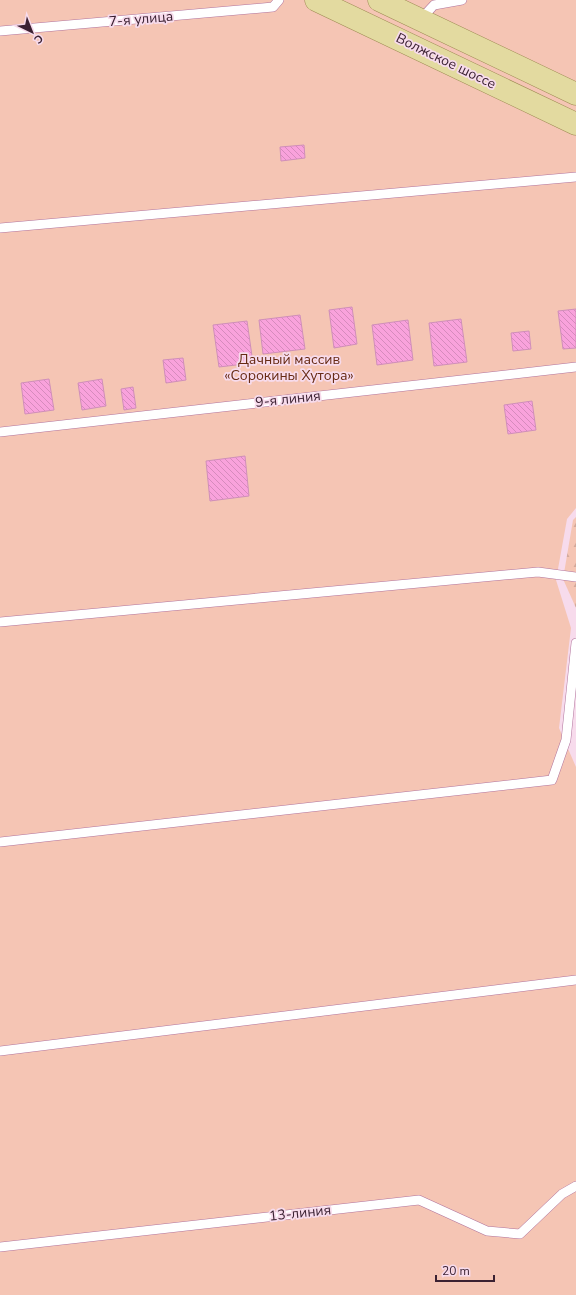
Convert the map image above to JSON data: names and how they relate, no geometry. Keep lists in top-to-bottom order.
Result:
{
  "streets": {
    "main road": ["Волжское шоссе"],
    "lane": ["7-я улица", "9-я линия", "13-линия"]
  },
  "parks": ["Дачный массив «Сорокины Хутора»"],
  "scale_bar": "20 m",
  "north": "bottom right"
}
